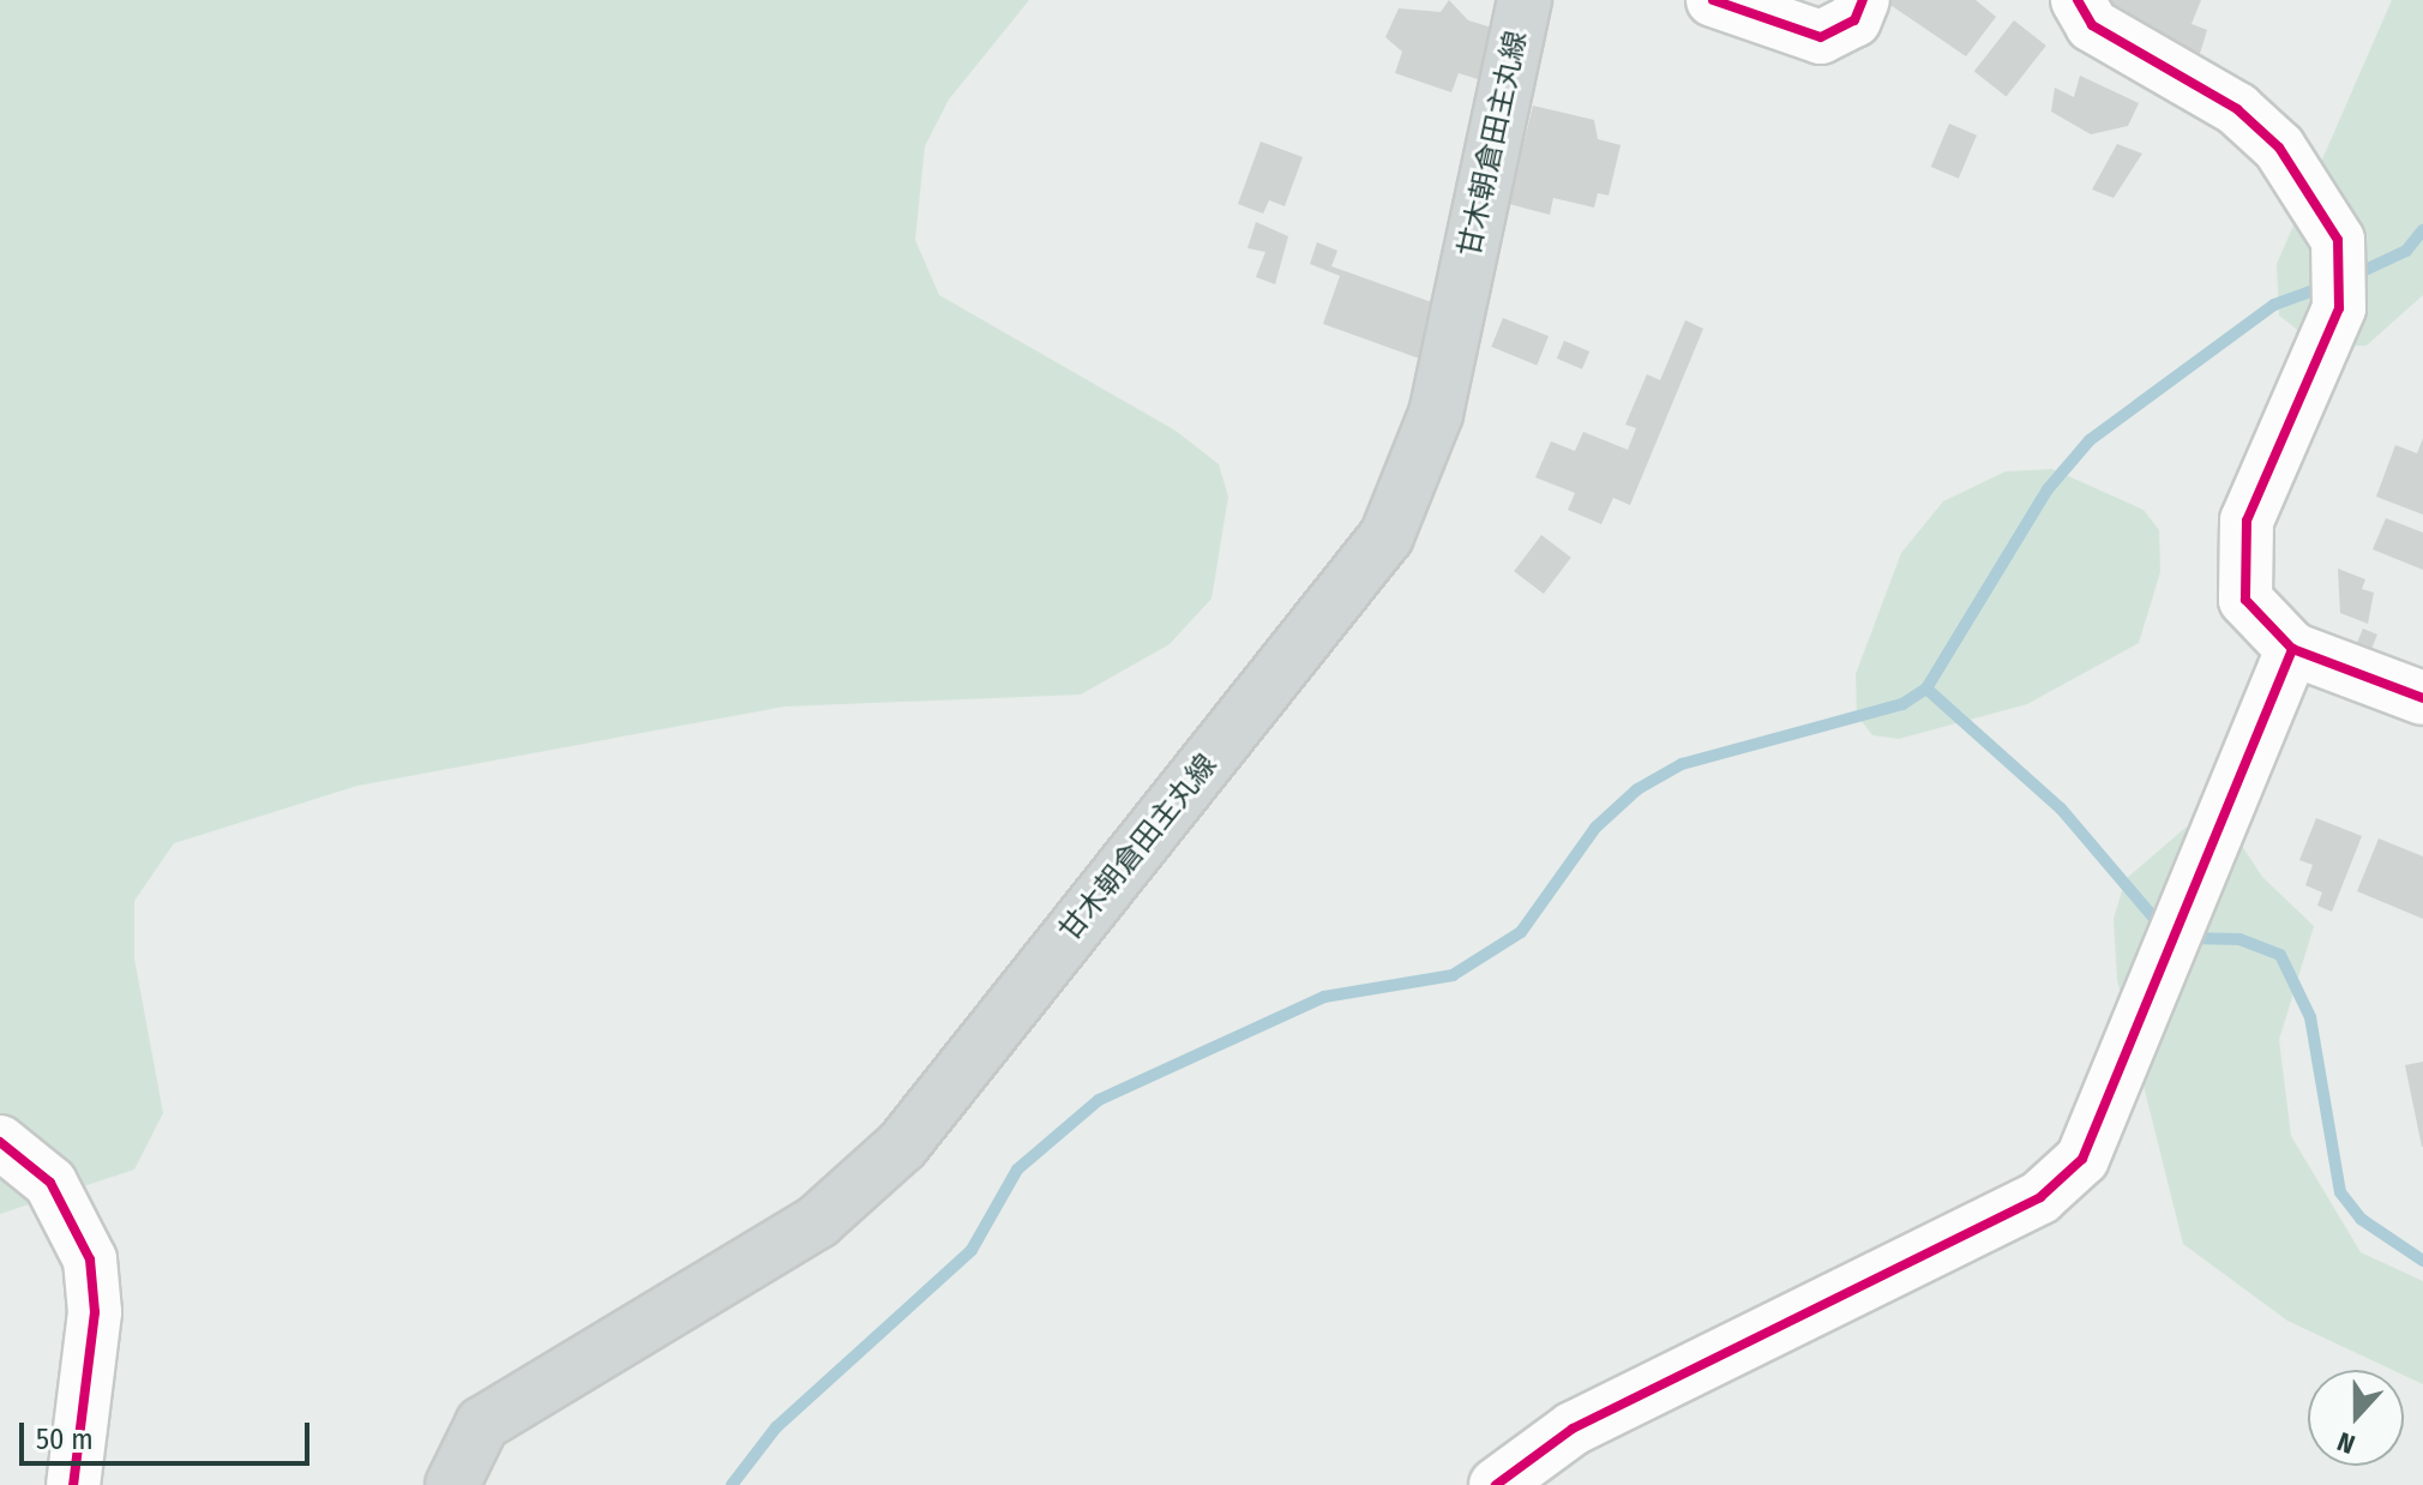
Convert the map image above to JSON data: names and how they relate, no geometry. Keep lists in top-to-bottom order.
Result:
{
  "streets": {
    "main road": ["甘木朝倉田主丸線"]
  },
  "scale_bar": "50 m",
  "north": "bottom"
}
